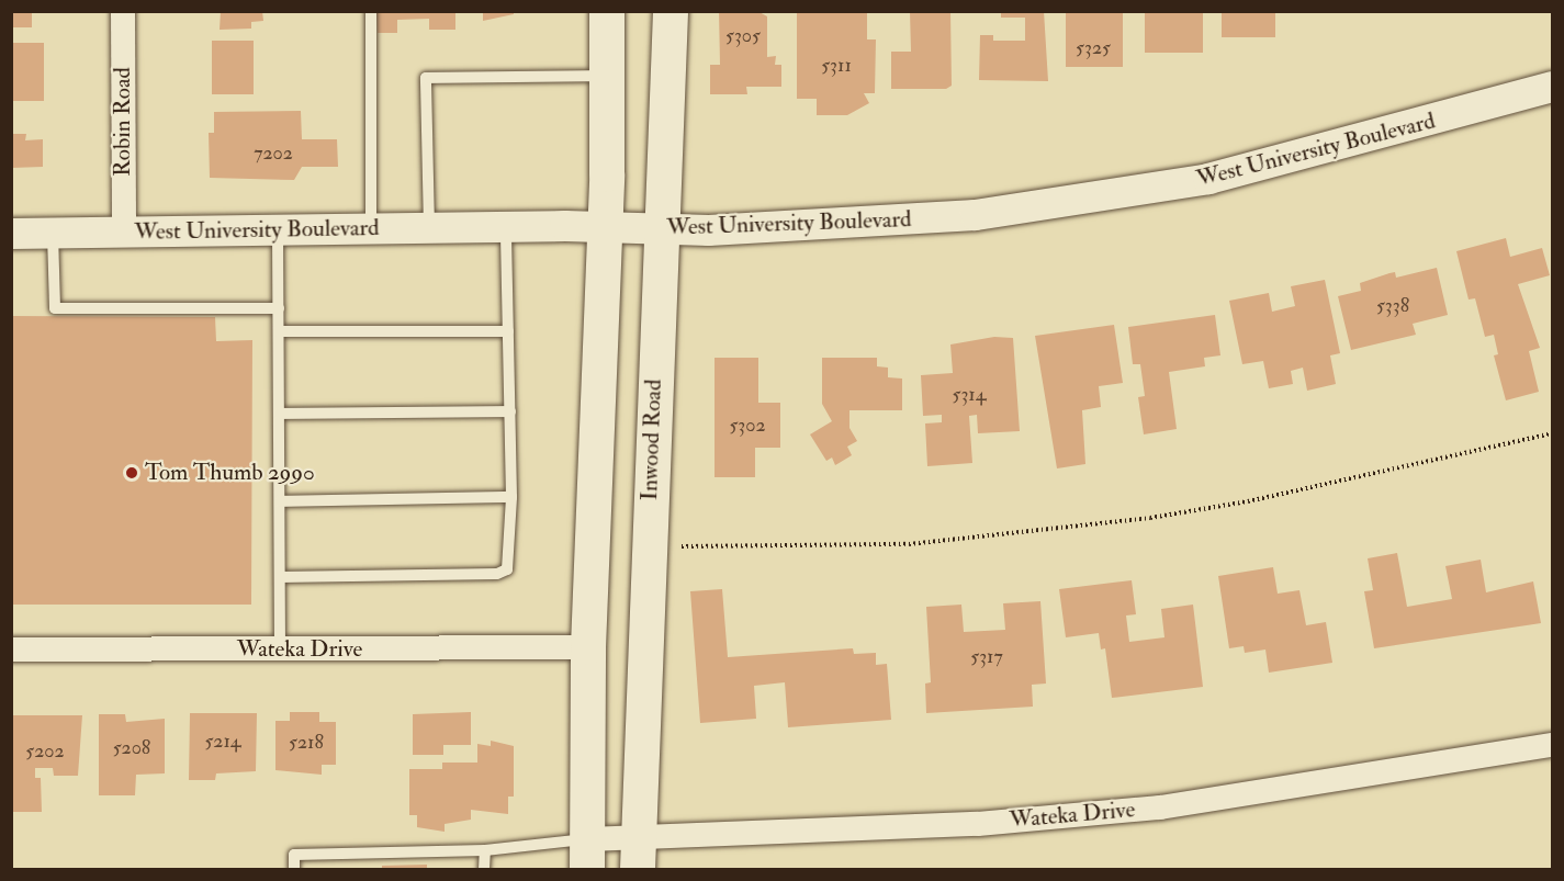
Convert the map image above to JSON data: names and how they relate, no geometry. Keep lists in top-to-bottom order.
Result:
{
  "streets": {
    "main road": ["Inwood Road"],
    "street": ["Robin Road", "West University Boulevard", "Wateka Drive"]
  },
  "crossings": [
    ["Robin Road", "West University Boulevard"],
    ["West University Boulevard", "Inwood Road"],
    ["Inwood Road", "Wateka Drive"]
  ],
  "places": ["Tom Thumb 2990"],
  "house_numbers": [
    "5305",
    "5325",
    "5311",
    "7202",
    "5338",
    "5314",
    "5302",
    "5317",
    "5214",
    "5218",
    "5208",
    "5202"
  ]
}
